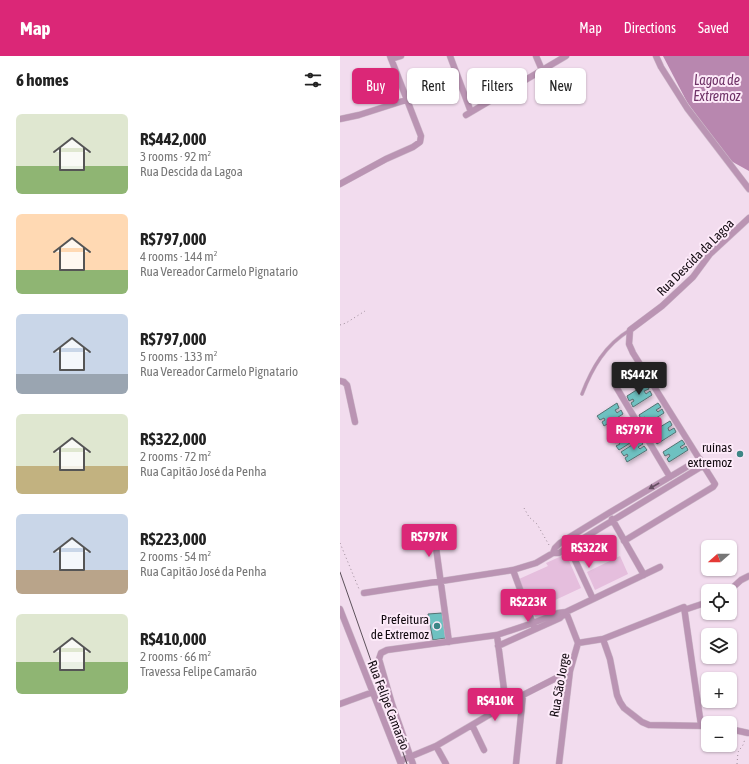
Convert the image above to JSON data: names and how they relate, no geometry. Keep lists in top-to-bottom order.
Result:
{
  "streets": {
    "street": ["Rua Descida da Lagoa", "Rua São Jorge", "Rua Felipe Camarão"]
  },
  "water": ["Lagoa de Extremoz"],
  "places": ["ruínas extremoz", "Prefeitura de Extremoz"],
  "north": "left",
  "page": {
    "header": "Map",
    "nav": ["Map", "Directions", "Saved"],
    "heading": "6 homes",
    "chip": [
      "Buy",
      "Rent",
      "Filters",
      "New"
    ],
    "list": [
      {
        "name": "R$442,000",
        "note": "3 rooms · 92 m² · Rua Descida da Lagoa"
      },
      {
        "name": "R$797,000",
        "note": "4 rooms · 144 m² · Rua Vereador Carmelo Pignatario"
      },
      {
        "name": "R$797,000",
        "note": "5 rooms · 133 m² · Rua Vereador Carmelo Pignatario"
      },
      {
        "name": "R$322,000",
        "note": "2 rooms · 72 m² · Rua Capitão José da Penha"
      },
      {
        "name": "R$223,000",
        "note": "2 rooms · 54 m² · Rua Capitão José da Penha"
      },
      {
        "name": "R$410,000",
        "note": "2 rooms · 66 m² · Travessa Felipe Camarão"
      }
    ],
    "price": [
      "R$442K",
      "R$797K",
      "R$797K",
      "R$322K",
      "R$223K",
      "R$410K"
    ],
    "map_buttons": ["+", "−"]
  }
}
